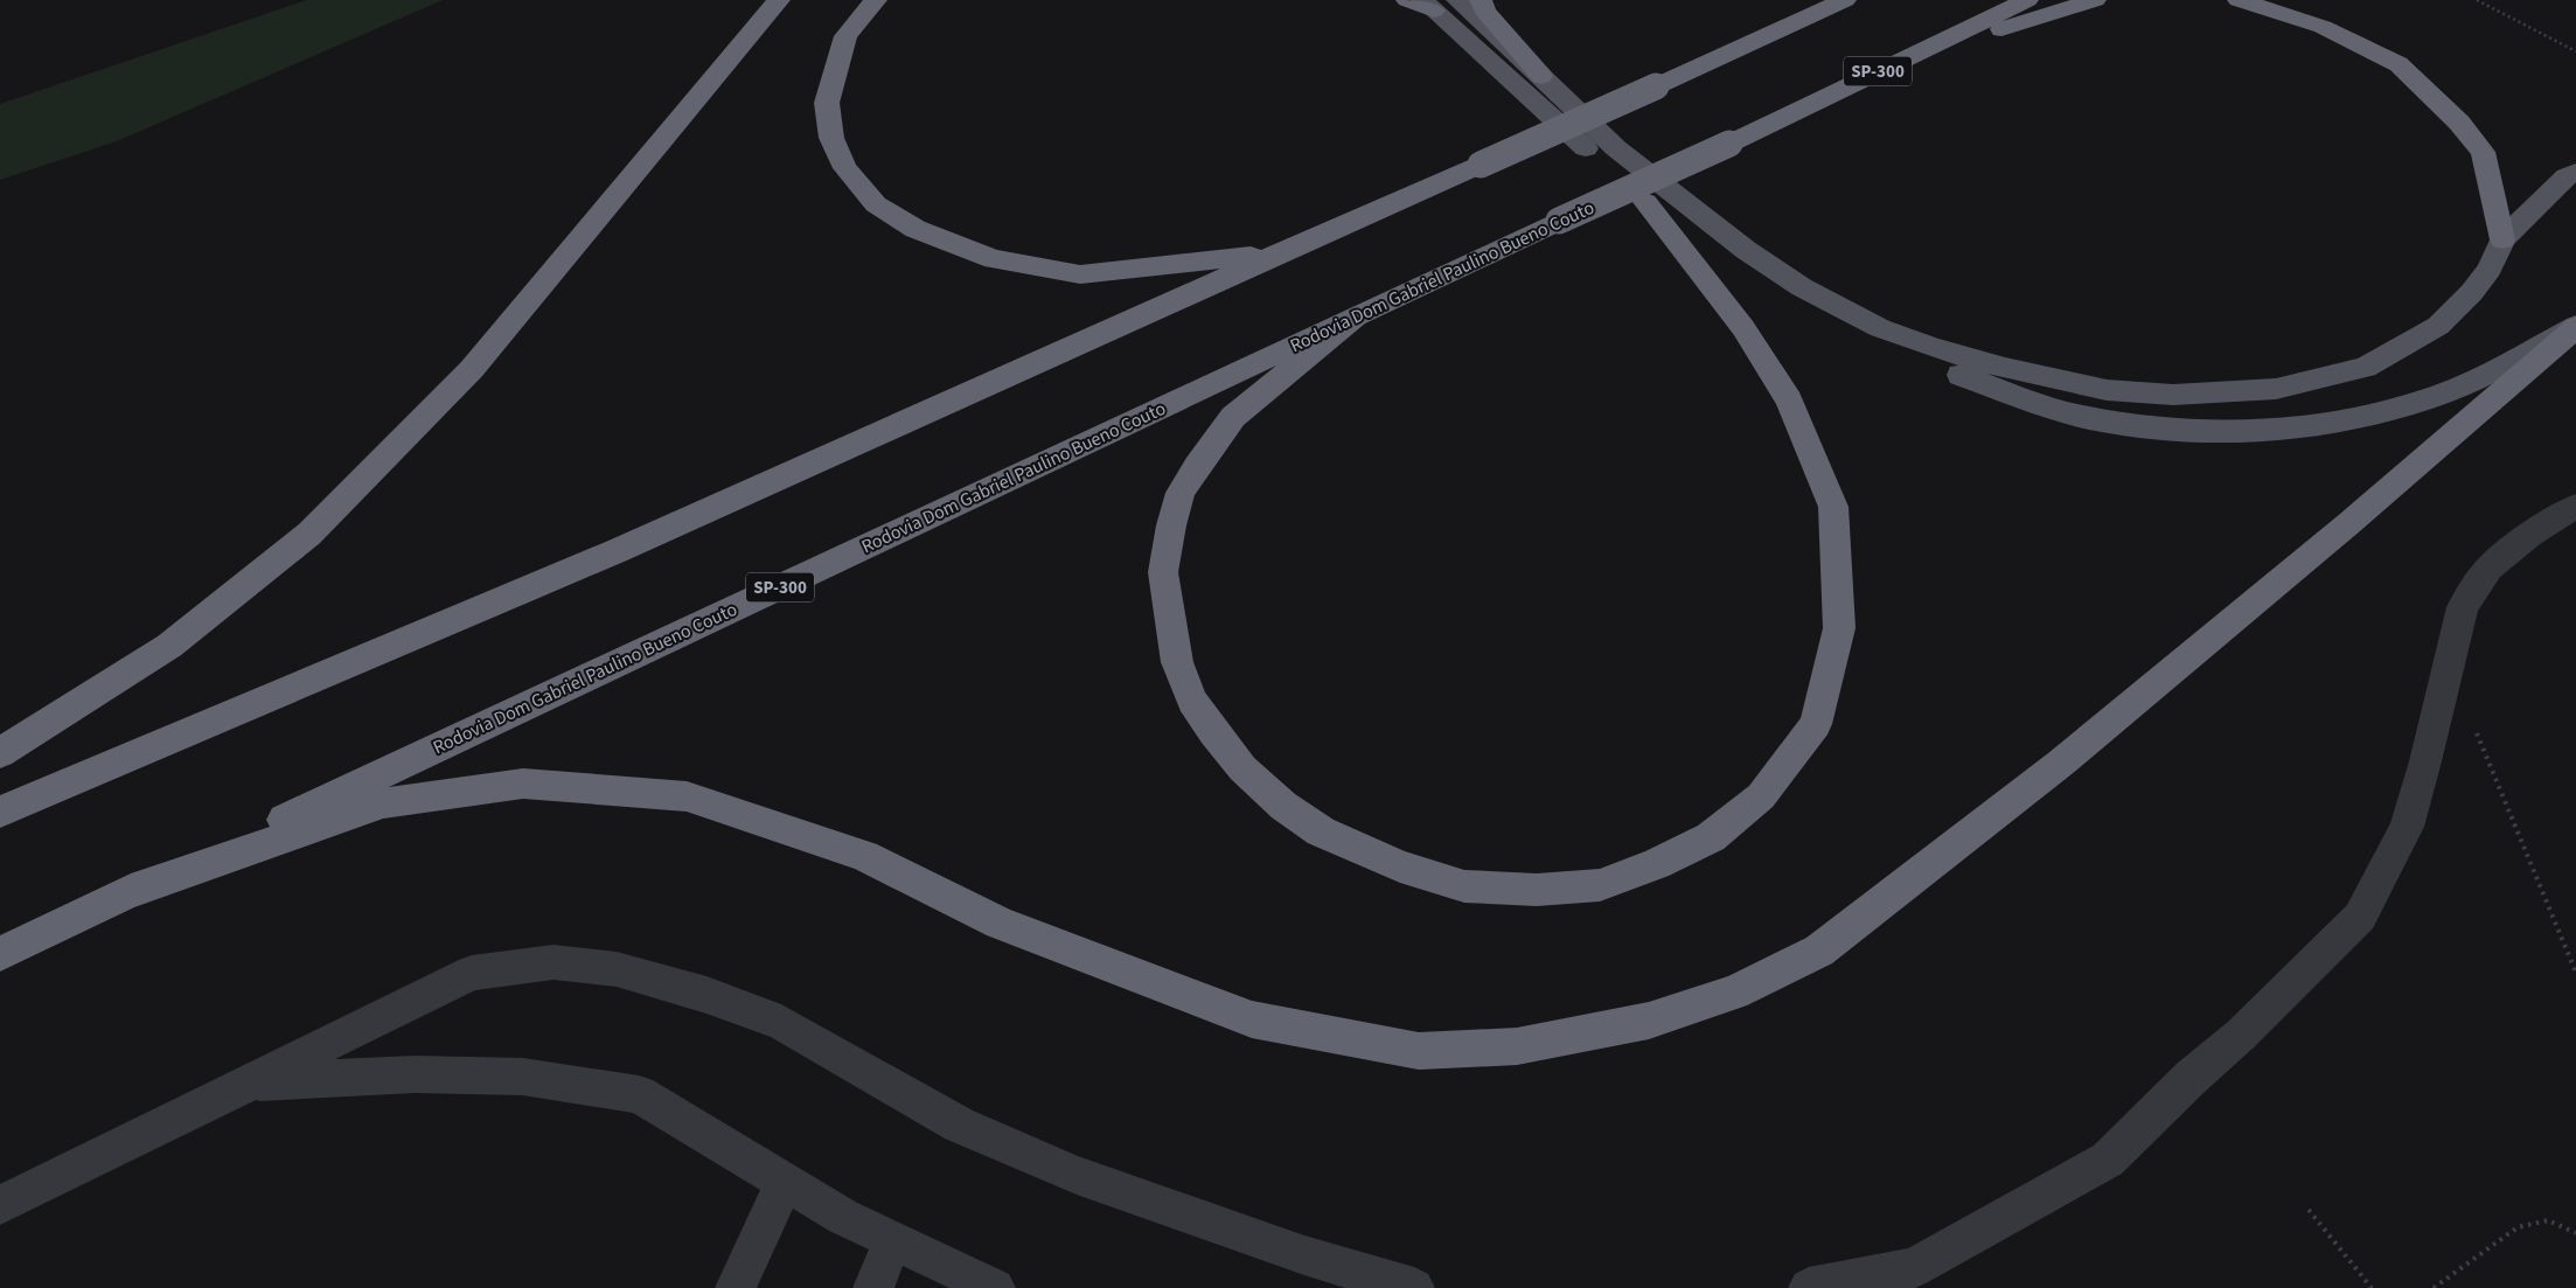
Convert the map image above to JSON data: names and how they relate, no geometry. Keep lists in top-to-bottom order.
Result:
{
  "streets": {
    "highway": ["SP-300", "Rodovia Dom Gabriel Paulino Bueno Couto"]
  }
}
